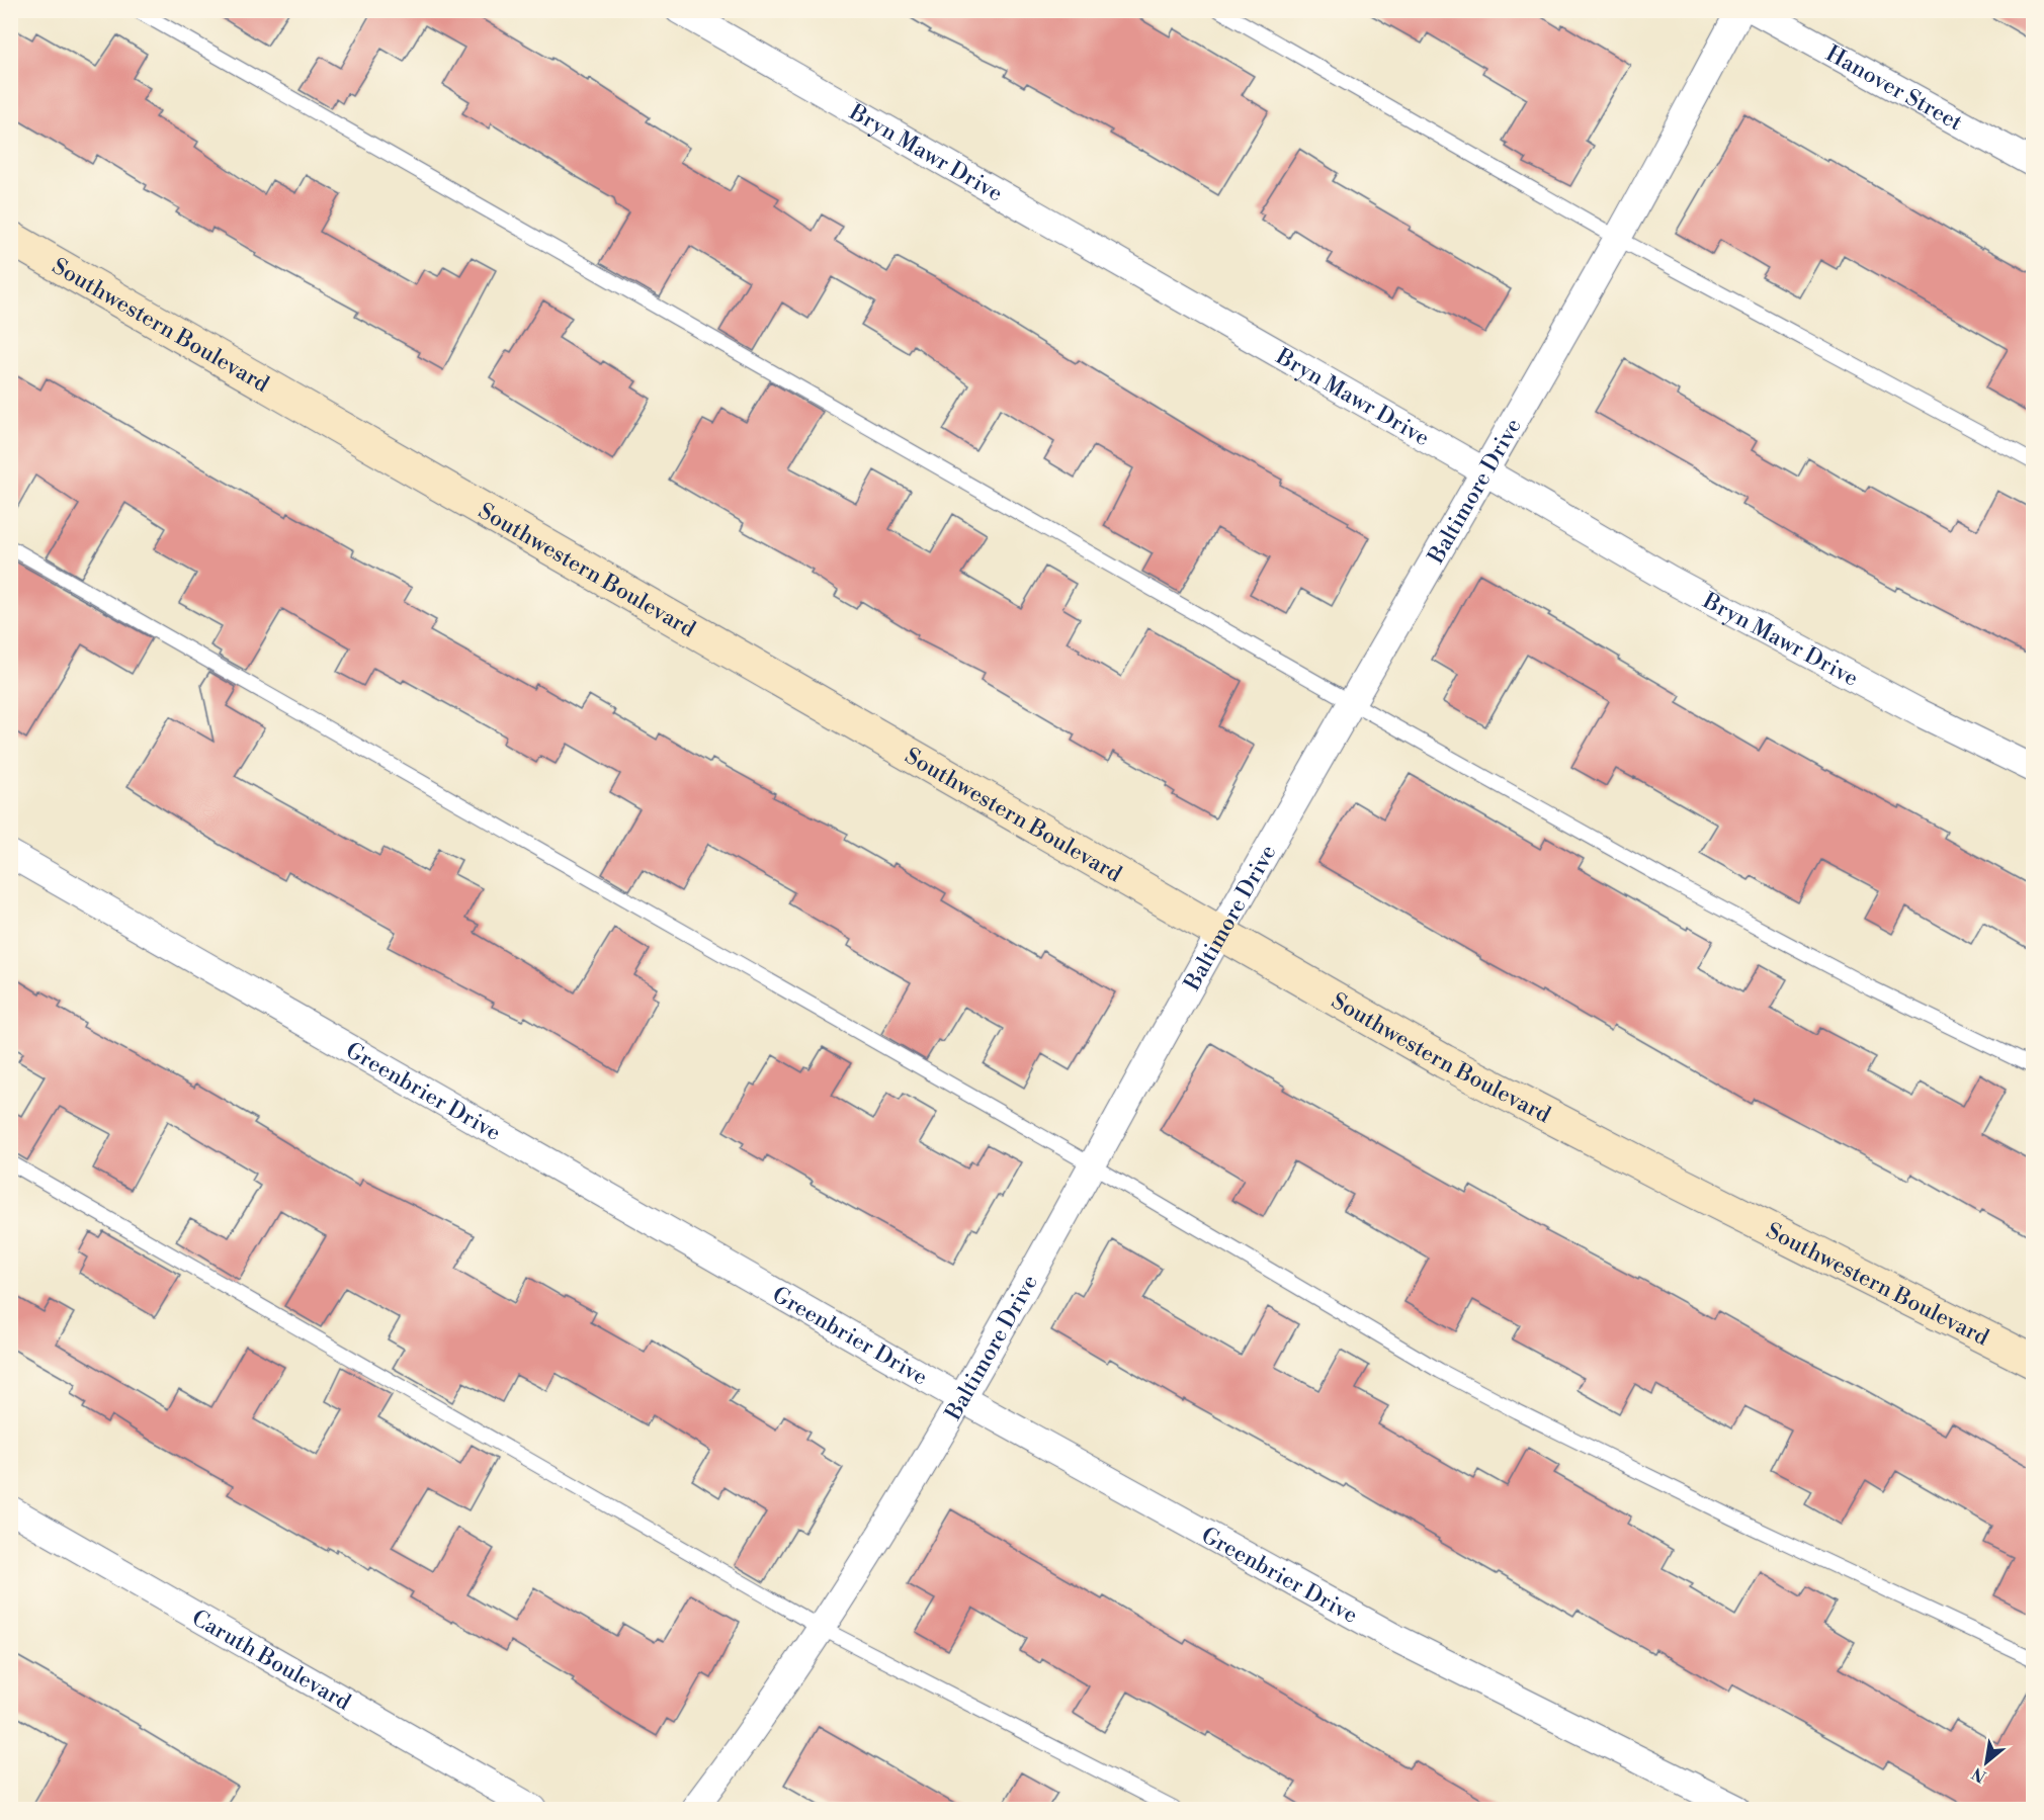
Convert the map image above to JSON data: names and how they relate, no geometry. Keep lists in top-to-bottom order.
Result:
{
  "streets": {
    "street": [
      "Hanover Street",
      "Bryn Mawr Drive",
      "Southwestern Boulevard",
      "Baltimore Drive",
      "Greenbrier Drive",
      "Caruth Boulevard"
    ]
  },
  "crossings": [
    ["Bryn Mawr Drive", "Baltimore Drive"],
    ["Southwestern Boulevard", "Baltimore Drive"],
    ["Baltimore Drive", "Greenbrier Drive"]
  ],
  "north": "bottom left"
}
